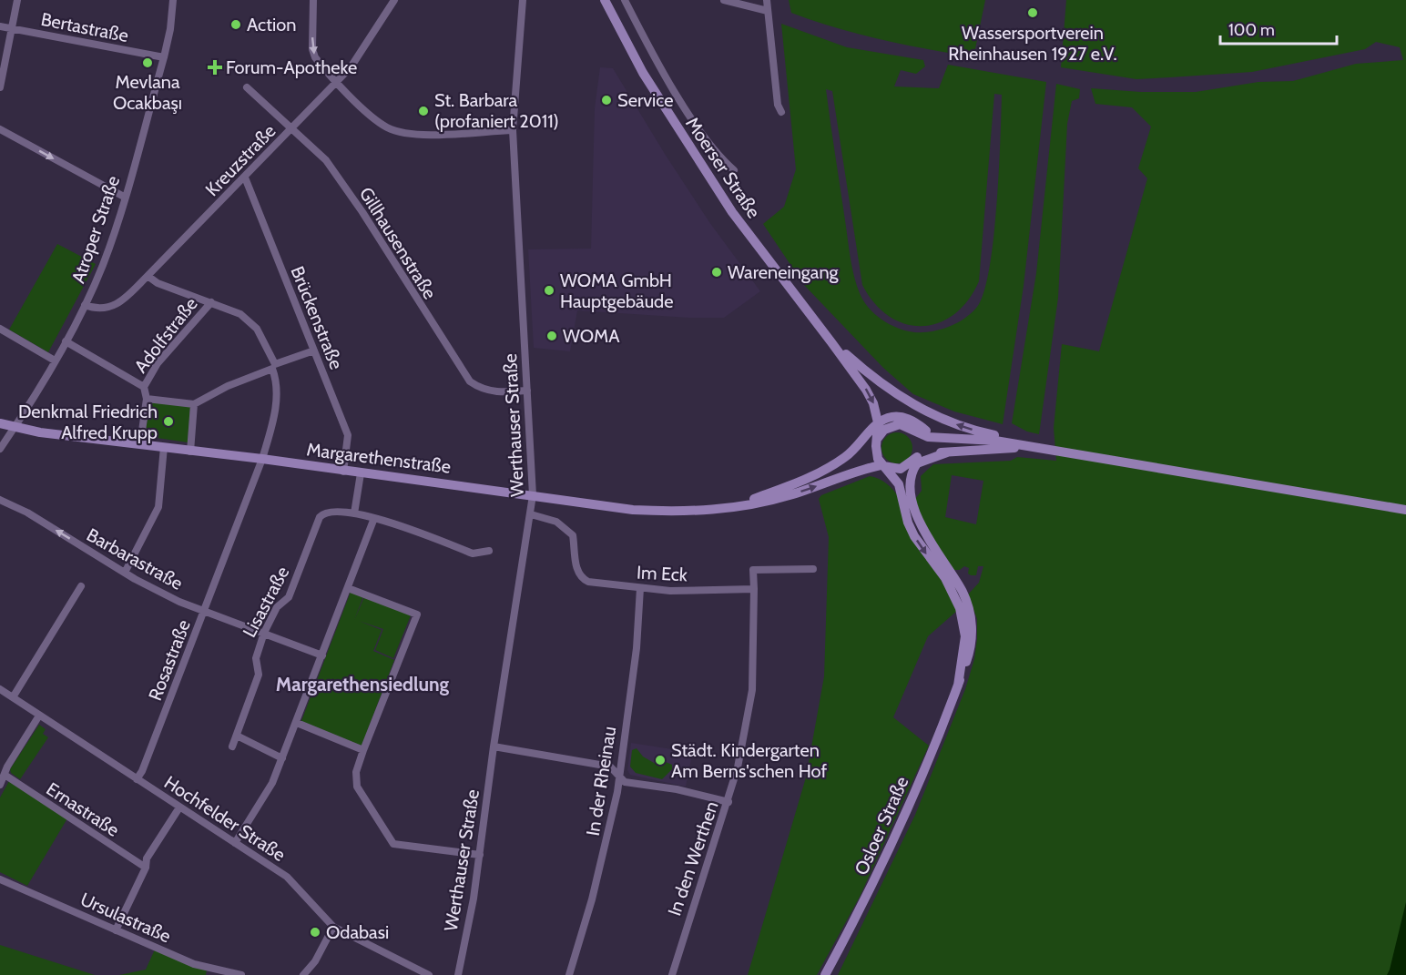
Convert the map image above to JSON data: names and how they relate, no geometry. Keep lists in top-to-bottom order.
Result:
{
  "streets": {
    "main road": ["Moerser Straße", "Margarethenstraße", "Osloer Straße"],
    "street": [
      "Bertastraße",
      "Kreuzstraße",
      "Atroper Straße",
      "Gillhausenstraße",
      "Brückenstraße",
      "Adolfstraße",
      "Werthauser Straße",
      "Barbarastraße",
      "Im Eck",
      "Lisastraße",
      "Rosastraße",
      "In der Rheinau",
      "Ernastraße",
      "Hochfelder Straße",
      "In den Werthen",
      "Ursulastraße"
    ]
  },
  "crossings": [
    ["Bertastraße", "Atroper Straße"],
    ["Kreuzstraße", "Atroper Straße"],
    ["Kreuzstraße", "Gillhausenstraße"],
    ["Kreuzstraße", "Brückenstraße"],
    ["Kreuzstraße", "Rosastraße"],
    ["Moerser Straße", "Margarethenstraße"],
    ["Atroper Straße", "Margarethenstraße"],
    ["Gillhausenstraße", "Werthauser Straße"],
    ["Brückenstraße", "Margarethenstraße"],
    ["Adolfstraße", "Rosastraße"],
    ["Werthauser Straße", "Margarethenstraße"],
    ["Werthauser Straße", "Im Eck"],
    ["Margarethenstraße", "Rosastraße"],
    ["Margarethenstraße", "Osloer Straße"],
    ["Barbarastraße", "Lisastraße"],
    ["Barbarastraße", "Rosastraße"],
    ["Im Eck", "In der Rheinau"],
    ["Im Eck", "In den Werthen"],
    ["Rosastraße", "Hochfelder Straße"]
  ],
  "one_way": ["Barbarastraße"],
  "districts": ["Margarethensiedlung"],
  "places": {
    "other": [
      "Wassersportverein Rheinhausen 1927 e.V.",
      "Action",
      "Mevlana Ocakbaşı",
      "Service",
      "St. Barbara (profaniert 2011)",
      "Wareneingang",
      "WOMA GmbH Hauptgebäude",
      "WOMA",
      "Denkmal Friedrich Alfred Krupp",
      "Städt. Kindergarten Am Berns'schen Hof",
      "Odabasi"
    ],
    "health": ["Forum-Apotheke"]
  },
  "scale_bar": "100 m"
}
